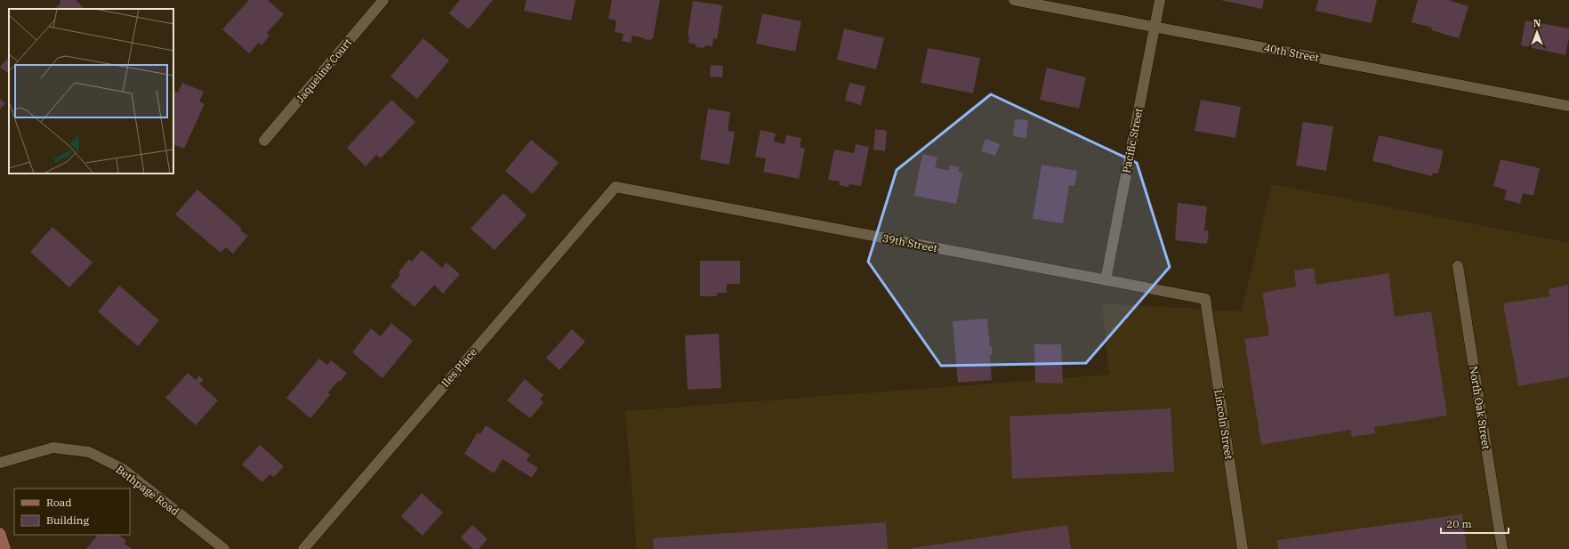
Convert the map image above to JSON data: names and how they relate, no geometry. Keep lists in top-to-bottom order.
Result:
{
  "streets": {
    "street": [
      "40th Street",
      "Jaqueline Court",
      "Pacific Street",
      "39th Street",
      "Iles Place",
      "North Oak Street",
      "Lincoln Street",
      "Bethpage Road"
    ]
  },
  "crossings": [
    ["40th Street", "Pacific Street"],
    ["Pacific Street", "39th Street"],
    ["39th Street", "Iles Place"],
    ["39th Street", "Lincoln Street"]
  ],
  "legend": ["Road", "Building"],
  "scale_bar": "20 m",
  "north": "top"
}
